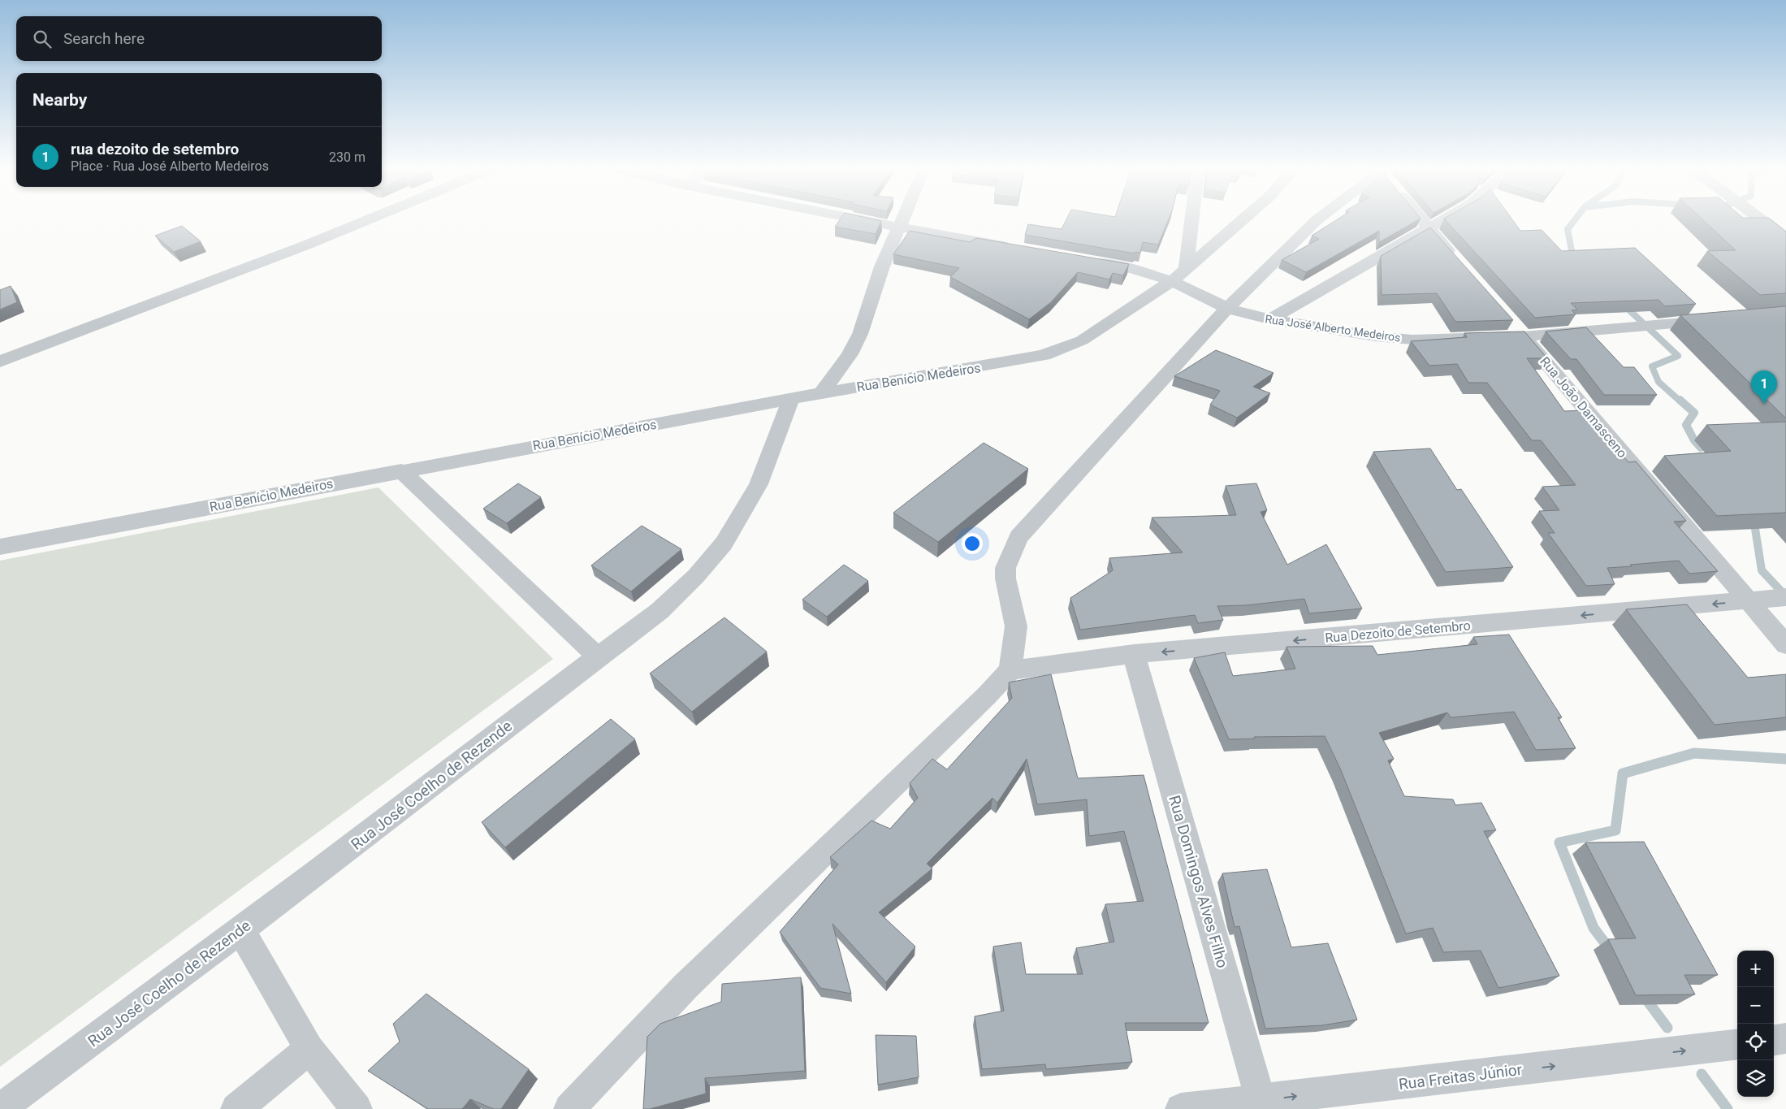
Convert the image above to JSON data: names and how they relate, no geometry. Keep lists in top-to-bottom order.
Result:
{
  "streets": {
    "street": [
      "Rua José Alberto Medeiros",
      "Rua Benício Medeiros",
      "Rua João Damasceno",
      "Rua Dezoito de Setembro",
      "Rua José Coelho de Rezende",
      "Rua Domingos Alves Filho",
      "Rua Freitas Júnior"
    ]
  },
  "crossings": [
    ["Rua José Alberto Medeiros", "Rua Benício Medeiros"],
    ["Rua José Alberto Medeiros", "Rua João Damasceno"],
    ["Rua Benício Medeiros", "Rua José Coelho de Rezende"],
    ["Rua João Damasceno", "Rua Dezoito de Setembro"],
    ["Rua Dezoito de Setembro", "Rua Domingos Alves Filho"],
    ["Rua Domingos Alves Filho", "Rua Freitas Júnior"]
  ],
  "one_way": ["Rua Dezoito de Setembro", "Rua Freitas Júnior"],
  "page": {
    "search": "Search here",
    "heading": "Nearby",
    "list": [
      {
        "mark": "1",
        "name": "rua dezoito de setembro",
        "note": "Place · Rua José Alberto Medeiros",
        "value": "230 m"
      }
    ],
    "pins": "1",
    "map_buttons": ["+", "−"]
  }
}
